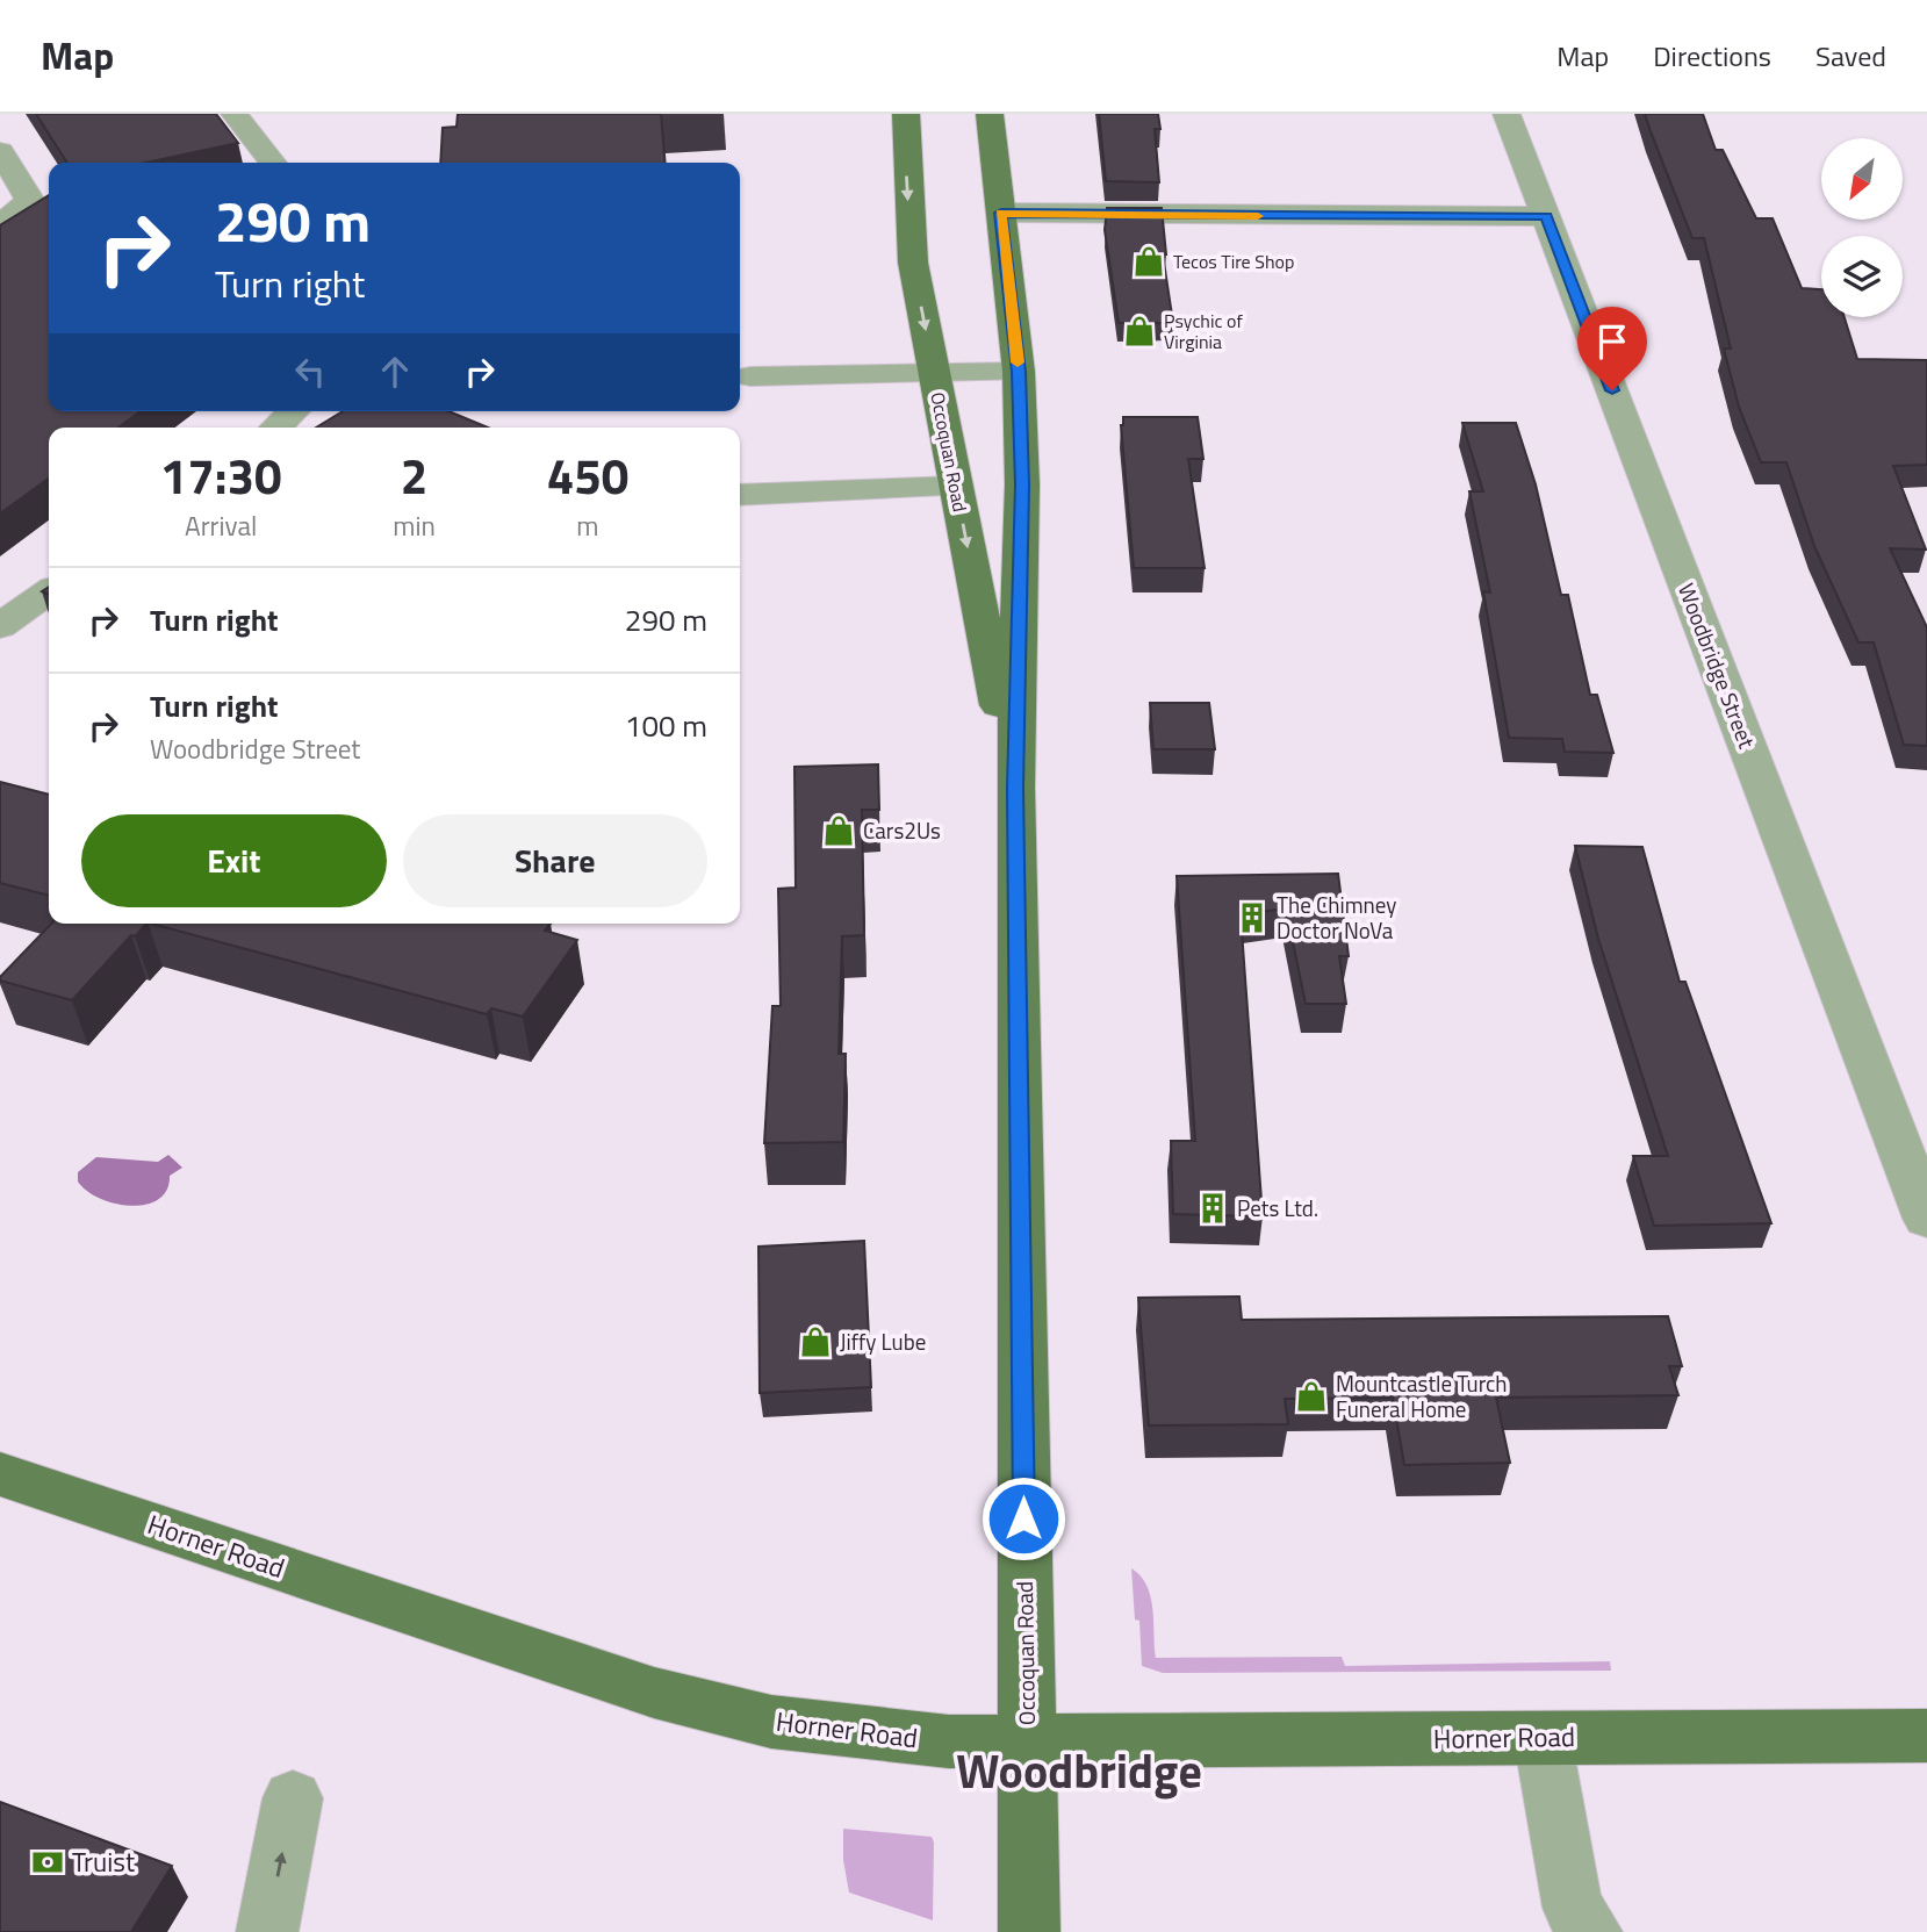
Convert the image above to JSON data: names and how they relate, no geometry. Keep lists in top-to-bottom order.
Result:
{
  "streets": {
    "main road": ["Occoquan Road", "Horner Road"],
    "street": ["Woodbridge Street"]
  },
  "crossings": [
    ["Occoquan Road", "Horner Road"]
  ],
  "districts": ["Woodbridge"],
  "places": {
    "shop": [
      "Tecos Tire Shop",
      "Psychic of Virginia",
      "Cars2Us",
      "Jiffy Lube",
      "Mountcastle Turch Funeral Home"
    ],
    "building": ["The Chimney Doctor NoVa", "Pets Ltd."],
    "bank": ["Truist"]
  },
  "north": "bottom left",
  "page": {
    "header": "Map",
    "nav": ["Map", "Directions", "Saved"],
    "turn": ["290 m", "Turn right"],
    "eta": [
      "17:30",
      "Arrival",
      "2",
      "min",
      "450",
      "m"
    ],
    "list": [
      {
        "name": "Turn right",
        "value": "290 m"
      },
      {
        "name": "Turn right",
        "note": "Woodbridge Street",
        "value": "100 m"
      }
    ],
    "buttons": ["Exit", "Share"]
  }
}
